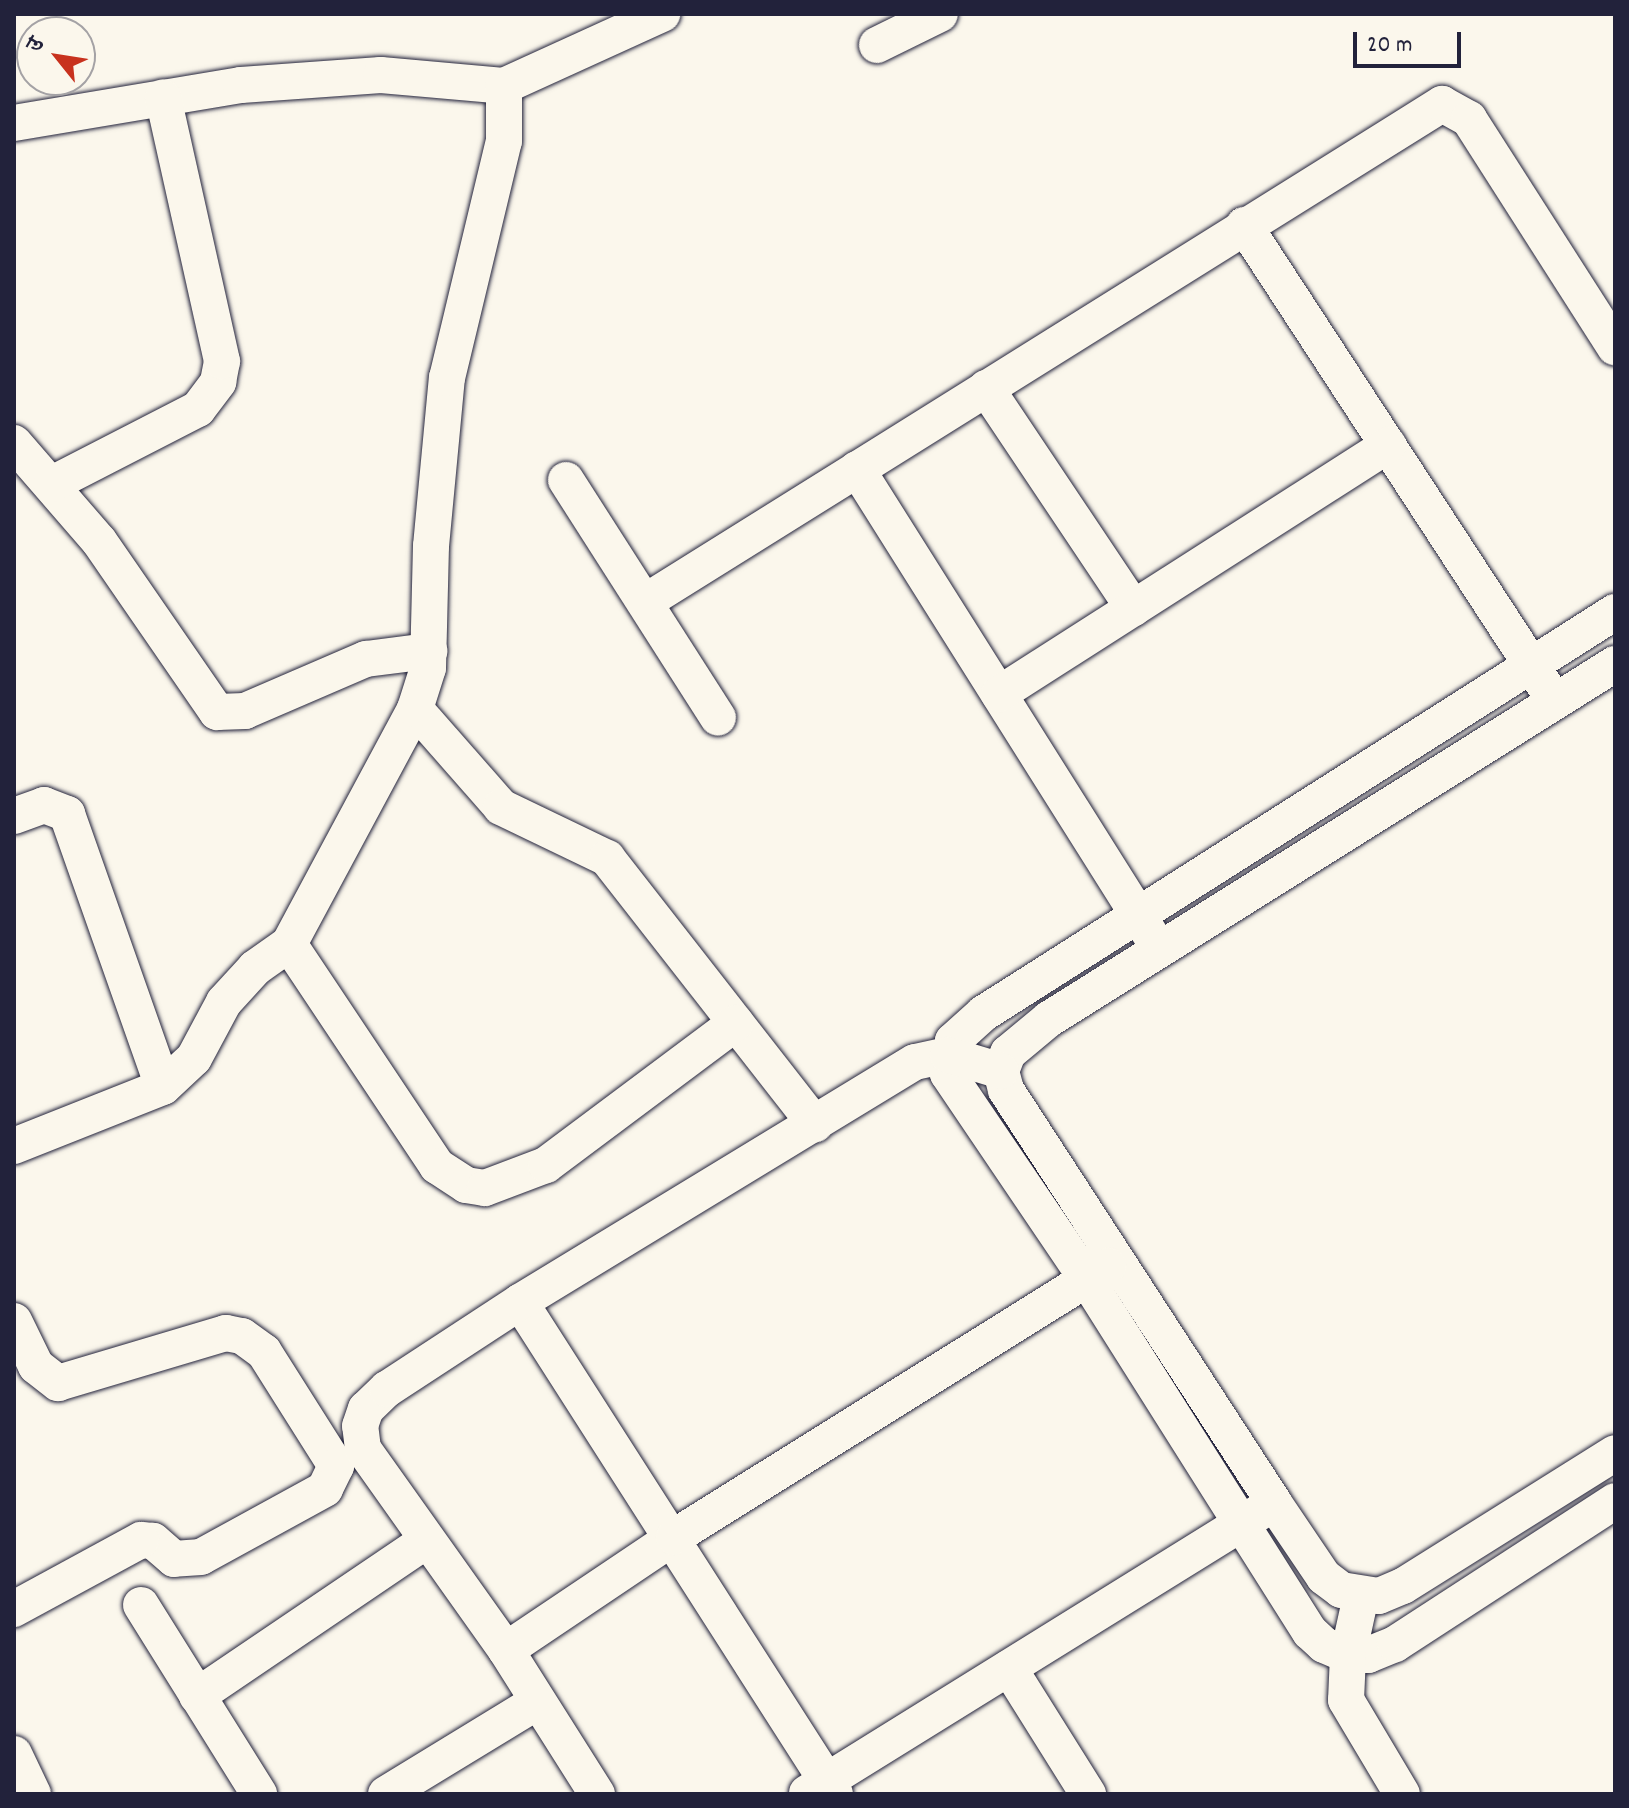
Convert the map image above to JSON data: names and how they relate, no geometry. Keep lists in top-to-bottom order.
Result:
{
  "scale_bar": "20 m",
  "north": "top left"
}
